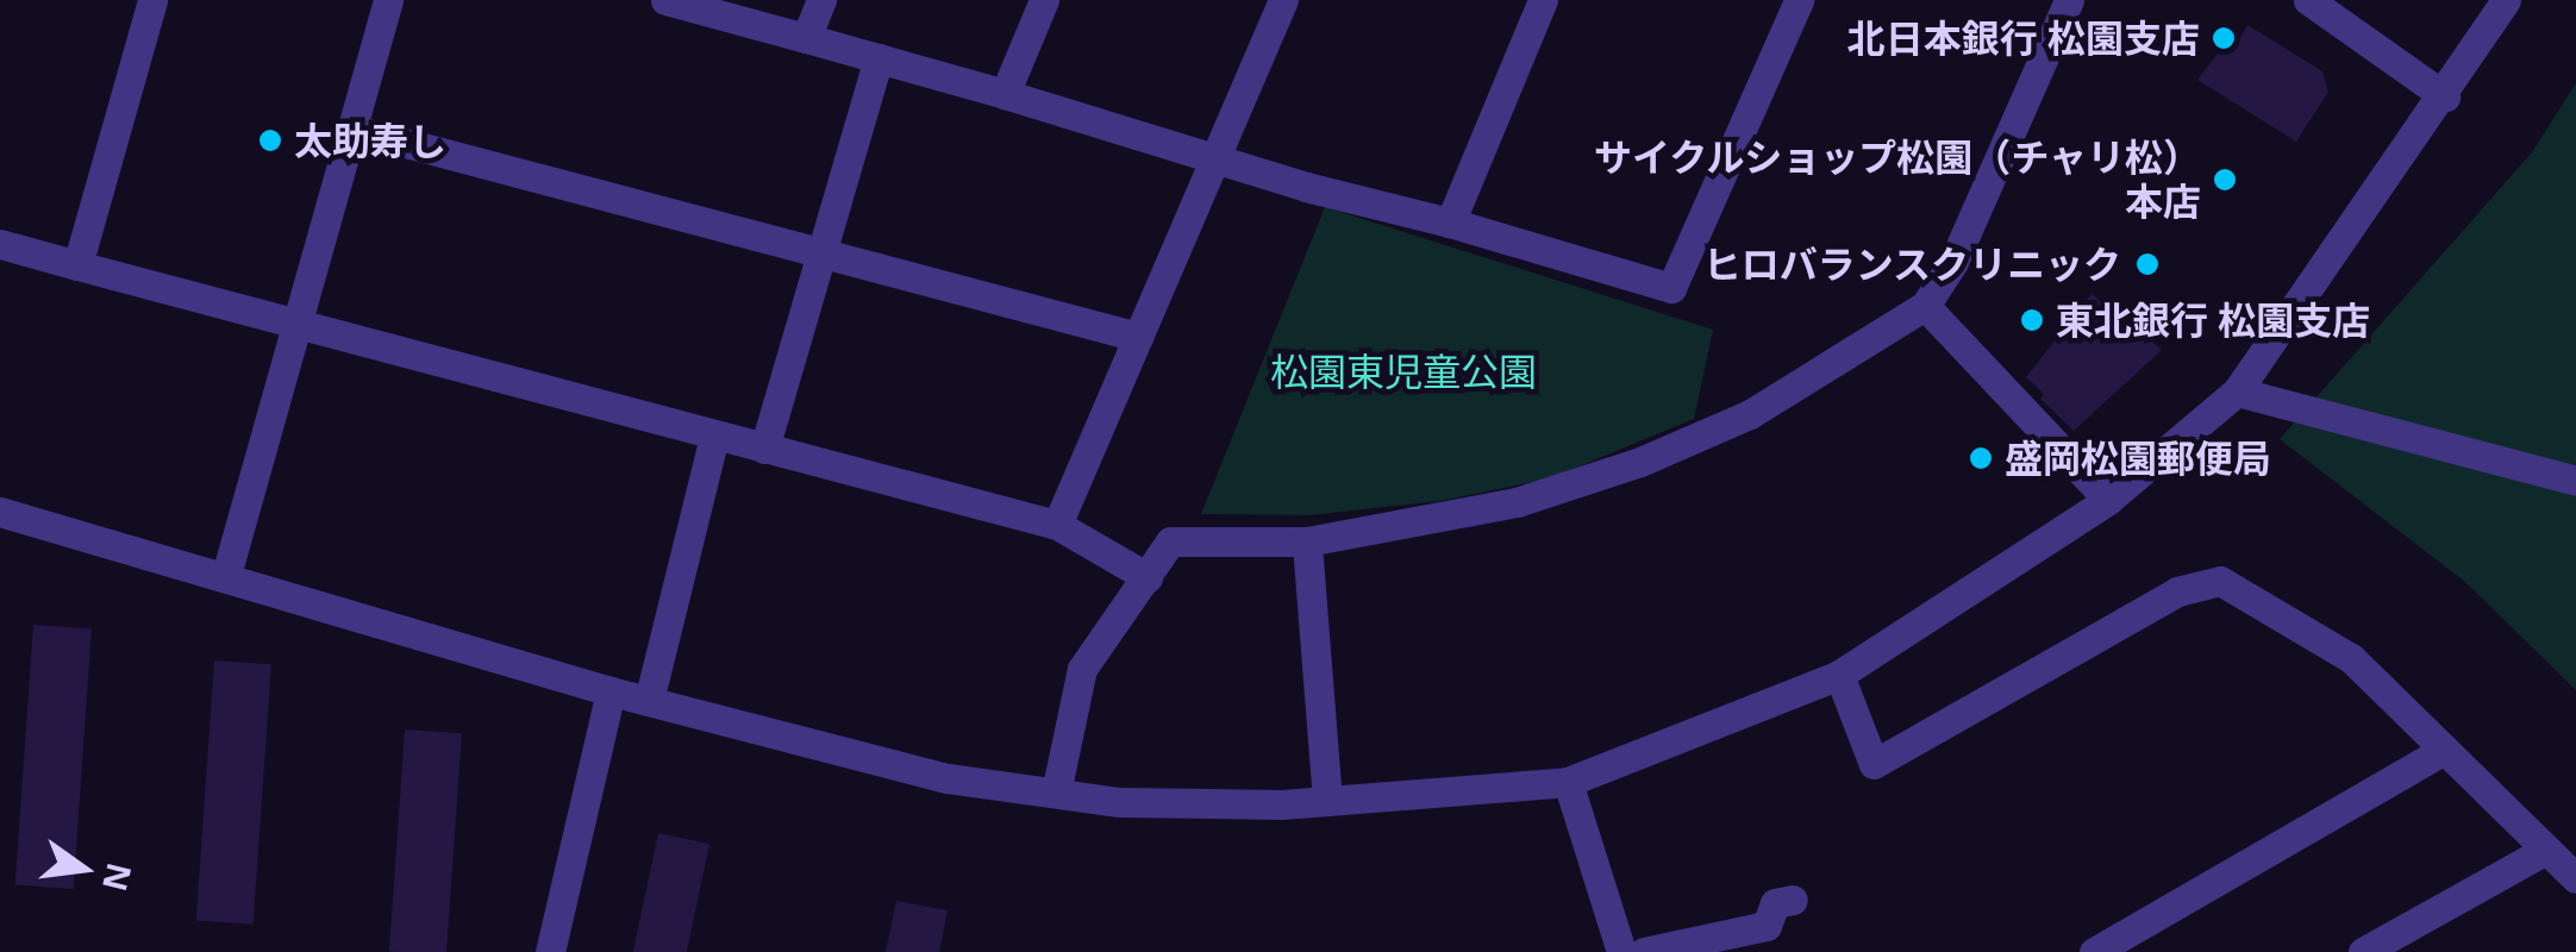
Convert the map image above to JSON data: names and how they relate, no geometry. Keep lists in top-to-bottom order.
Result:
{
  "parks": ["松園東児童公園"],
  "places": [
    "北日本銀行 松園支店",
    "太助寿し",
    "サイクルショップ松園（チャリ松） 本店",
    "ヒロバランスクリニック",
    "東北銀行 松園支店",
    "盛岡松園郵便局"
  ],
  "north": "right"
}
